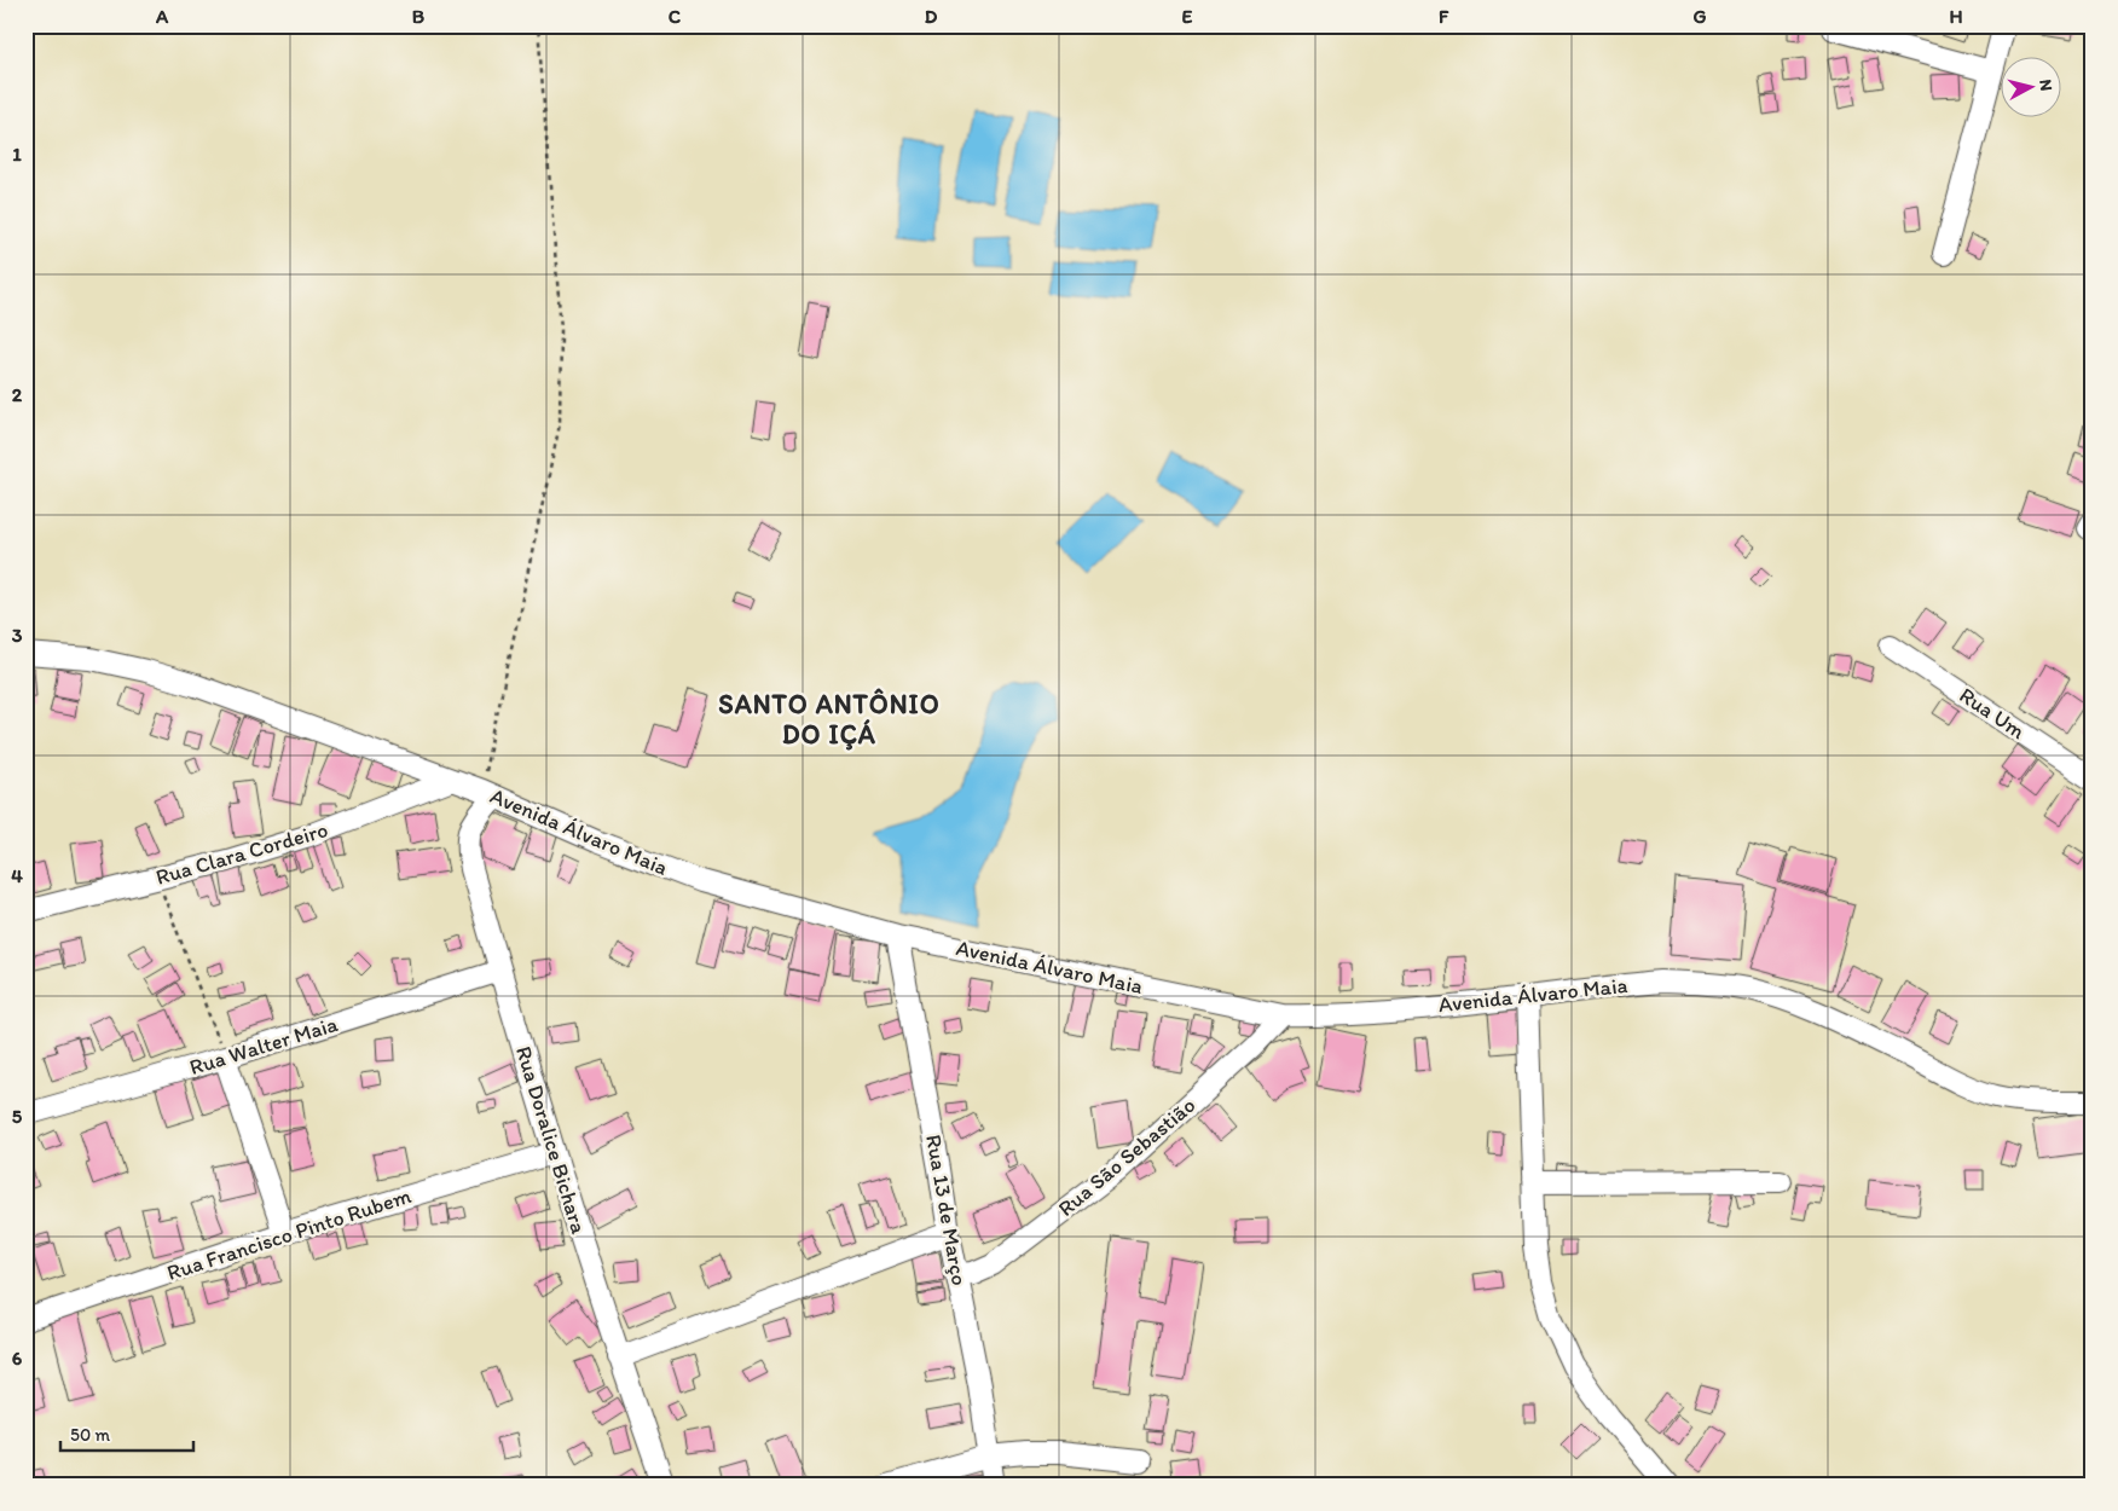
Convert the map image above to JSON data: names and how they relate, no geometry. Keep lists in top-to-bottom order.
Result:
{
  "streets": {
    "street": [
      "Rua Um",
      "Avenida Álvaro Maia",
      "Rua Clara Cordeiro",
      "Rua Walter Maia",
      "Rua Doralice Bichara",
      "Rua São Sebastião",
      "Rua 13 de Março",
      "Rua Francisco Pinto Rubem"
    ]
  },
  "crossings": [
    ["Avenida Álvaro Maia", "Rua Clara Cordeiro"],
    ["Avenida Álvaro Maia", "Rua Doralice Bichara"],
    ["Avenida Álvaro Maia", "Rua São Sebastião"],
    ["Avenida Álvaro Maia", "Rua 13 de Março"],
    ["Rua Walter Maia", "Rua Doralice Bichara"],
    ["Rua Doralice Bichara", "Rua Francisco Pinto Rubem"],
    ["Rua São Sebastião", "Rua 13 de Março"]
  ],
  "districts": ["SANTO ANTÔNIO DO IÇÁ"],
  "scale_bar": "50 m",
  "north": "right",
  "grid": {
    "columns": [
      "A",
      "B",
      "C",
      "D",
      "E",
      "F",
      "G",
      "H"
    ],
    "rows": [
      "1",
      "2",
      "3",
      "4",
      "5",
      "6"
    ]
  }
}
